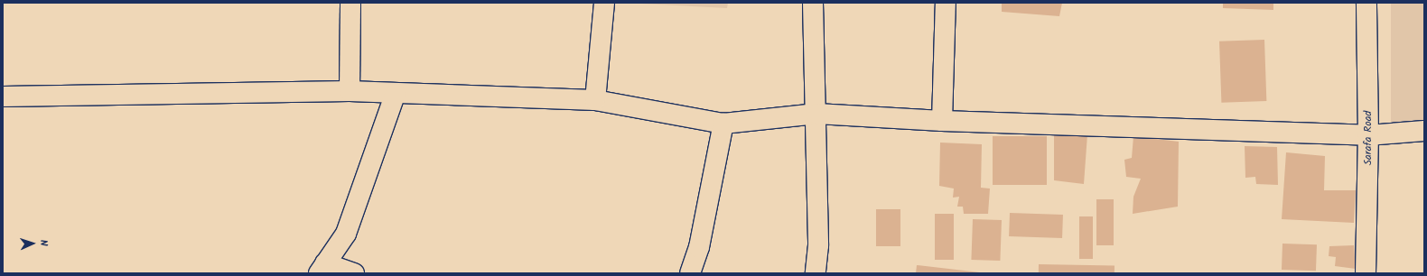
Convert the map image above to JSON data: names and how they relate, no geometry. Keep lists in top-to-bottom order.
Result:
{
  "streets": {
    "street": ["Sarafa Road"]
  },
  "north": "right"
}
